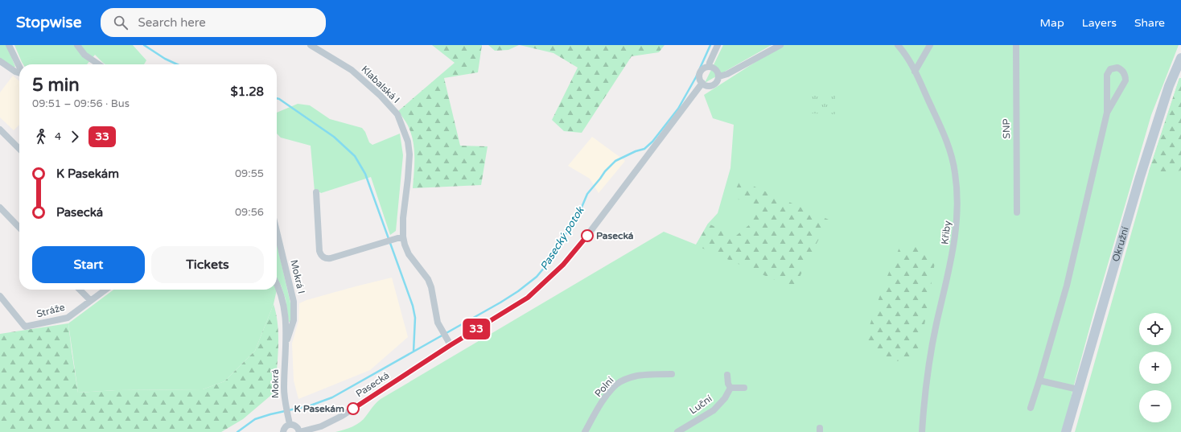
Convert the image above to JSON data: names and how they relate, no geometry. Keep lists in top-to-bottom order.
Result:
{
  "streets": {
    "street": [
      "Klabalská I",
      "SNP",
      "Křiby",
      "Okružní",
      "Mokrá I",
      "Stráže",
      "Mokrá",
      "Pasecká",
      "Polní",
      "Luční"
    ]
  },
  "crossings": [
    ["Klabalská I", "Pasecká"],
    ["Mokrá I", "Mokrá"]
  ],
  "water": ["Pasecký potok"],
  "places": ["Pasecká", "K Pasekám"],
  "lines": ["bus line 33"],
  "page": {
    "header": "Stopwise",
    "search": "Search here",
    "nav": ["Map", "Layers", "Share"],
    "on_map": "33",
    "heading": ["5 min", "09:51 – 09:56 · Bus", "$1.28"],
    "legs": ["4", "33"],
    "list": [
      {
        "name": "K Pasekám",
        "value": "09:55"
      },
      {
        "name": "Pasecká",
        "value": "09:56"
      }
    ],
    "buttons": ["Start", "Tickets"],
    "map_buttons": ["+", "−"]
  }
}
